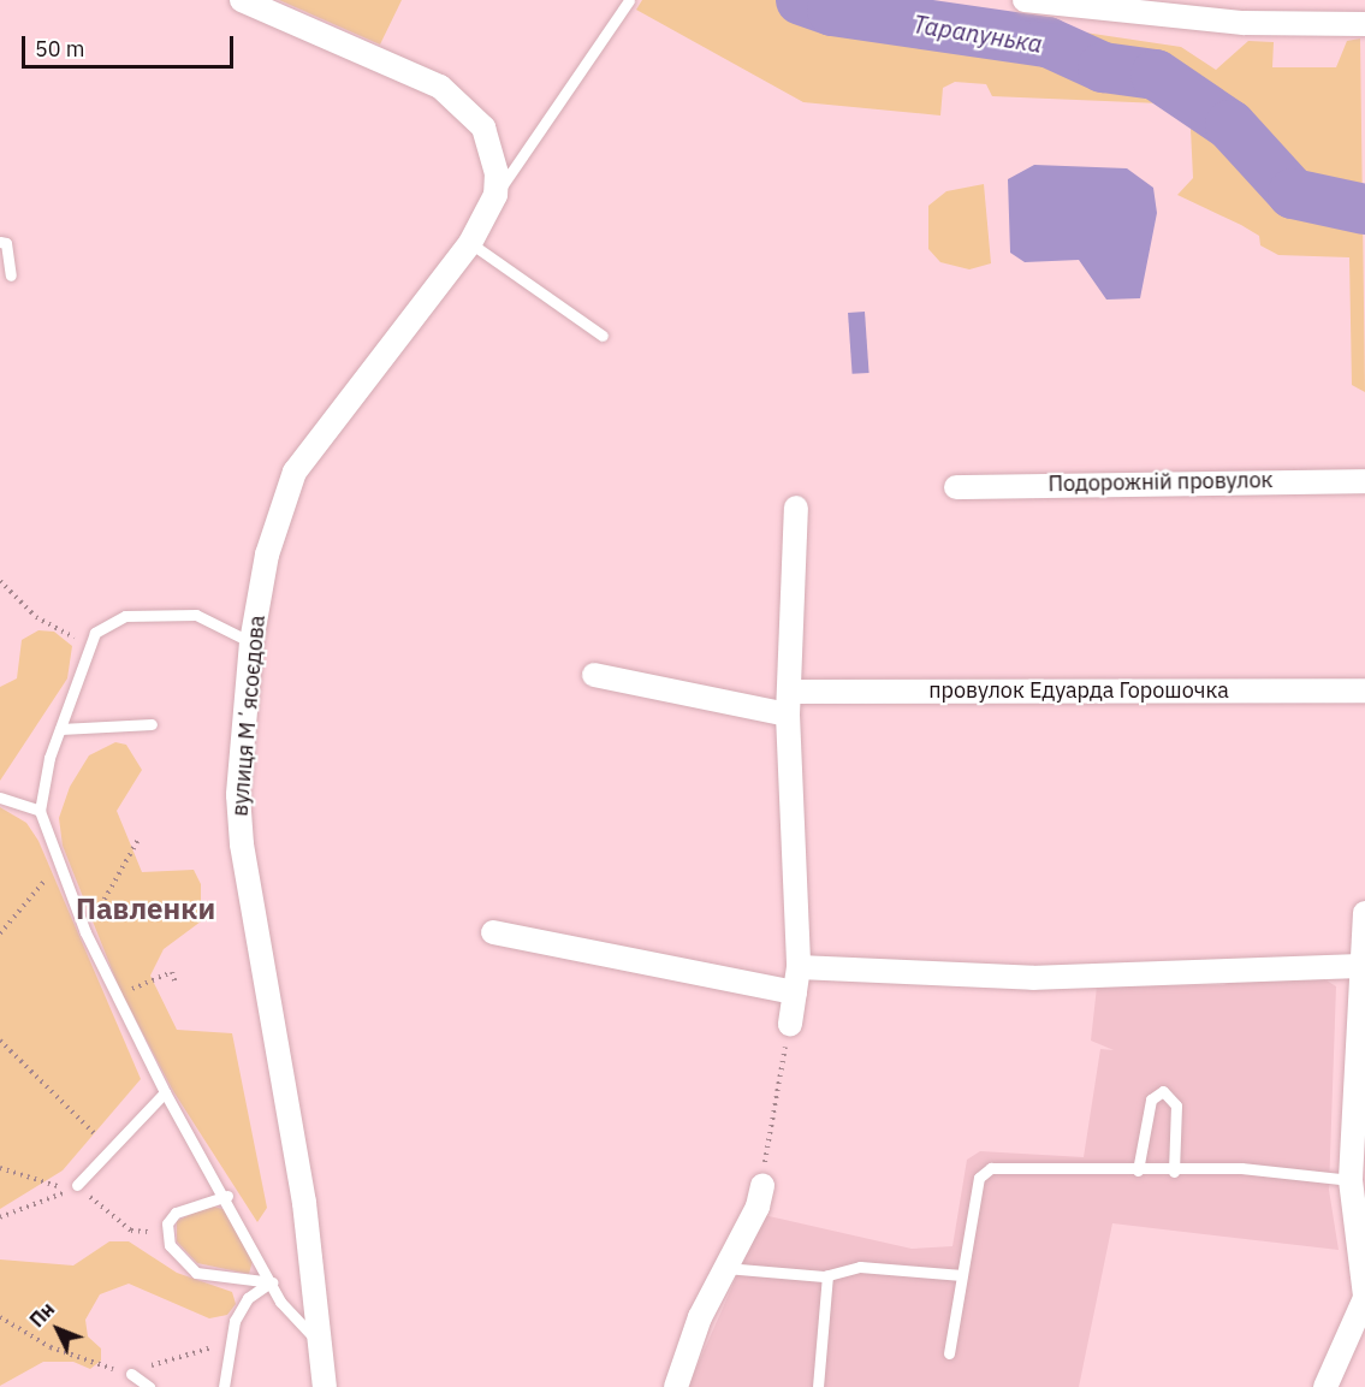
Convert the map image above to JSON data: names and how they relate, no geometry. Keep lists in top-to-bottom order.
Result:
{
  "streets": {
    "street": ["Подорожній провулок", "провулок Едуарда Горошочка", "вулиця Мʼясоєдова"]
  },
  "districts": ["Павленки"],
  "water": ["Тарапунька"],
  "scale_bar": "50 m",
  "north": "top left"
}
